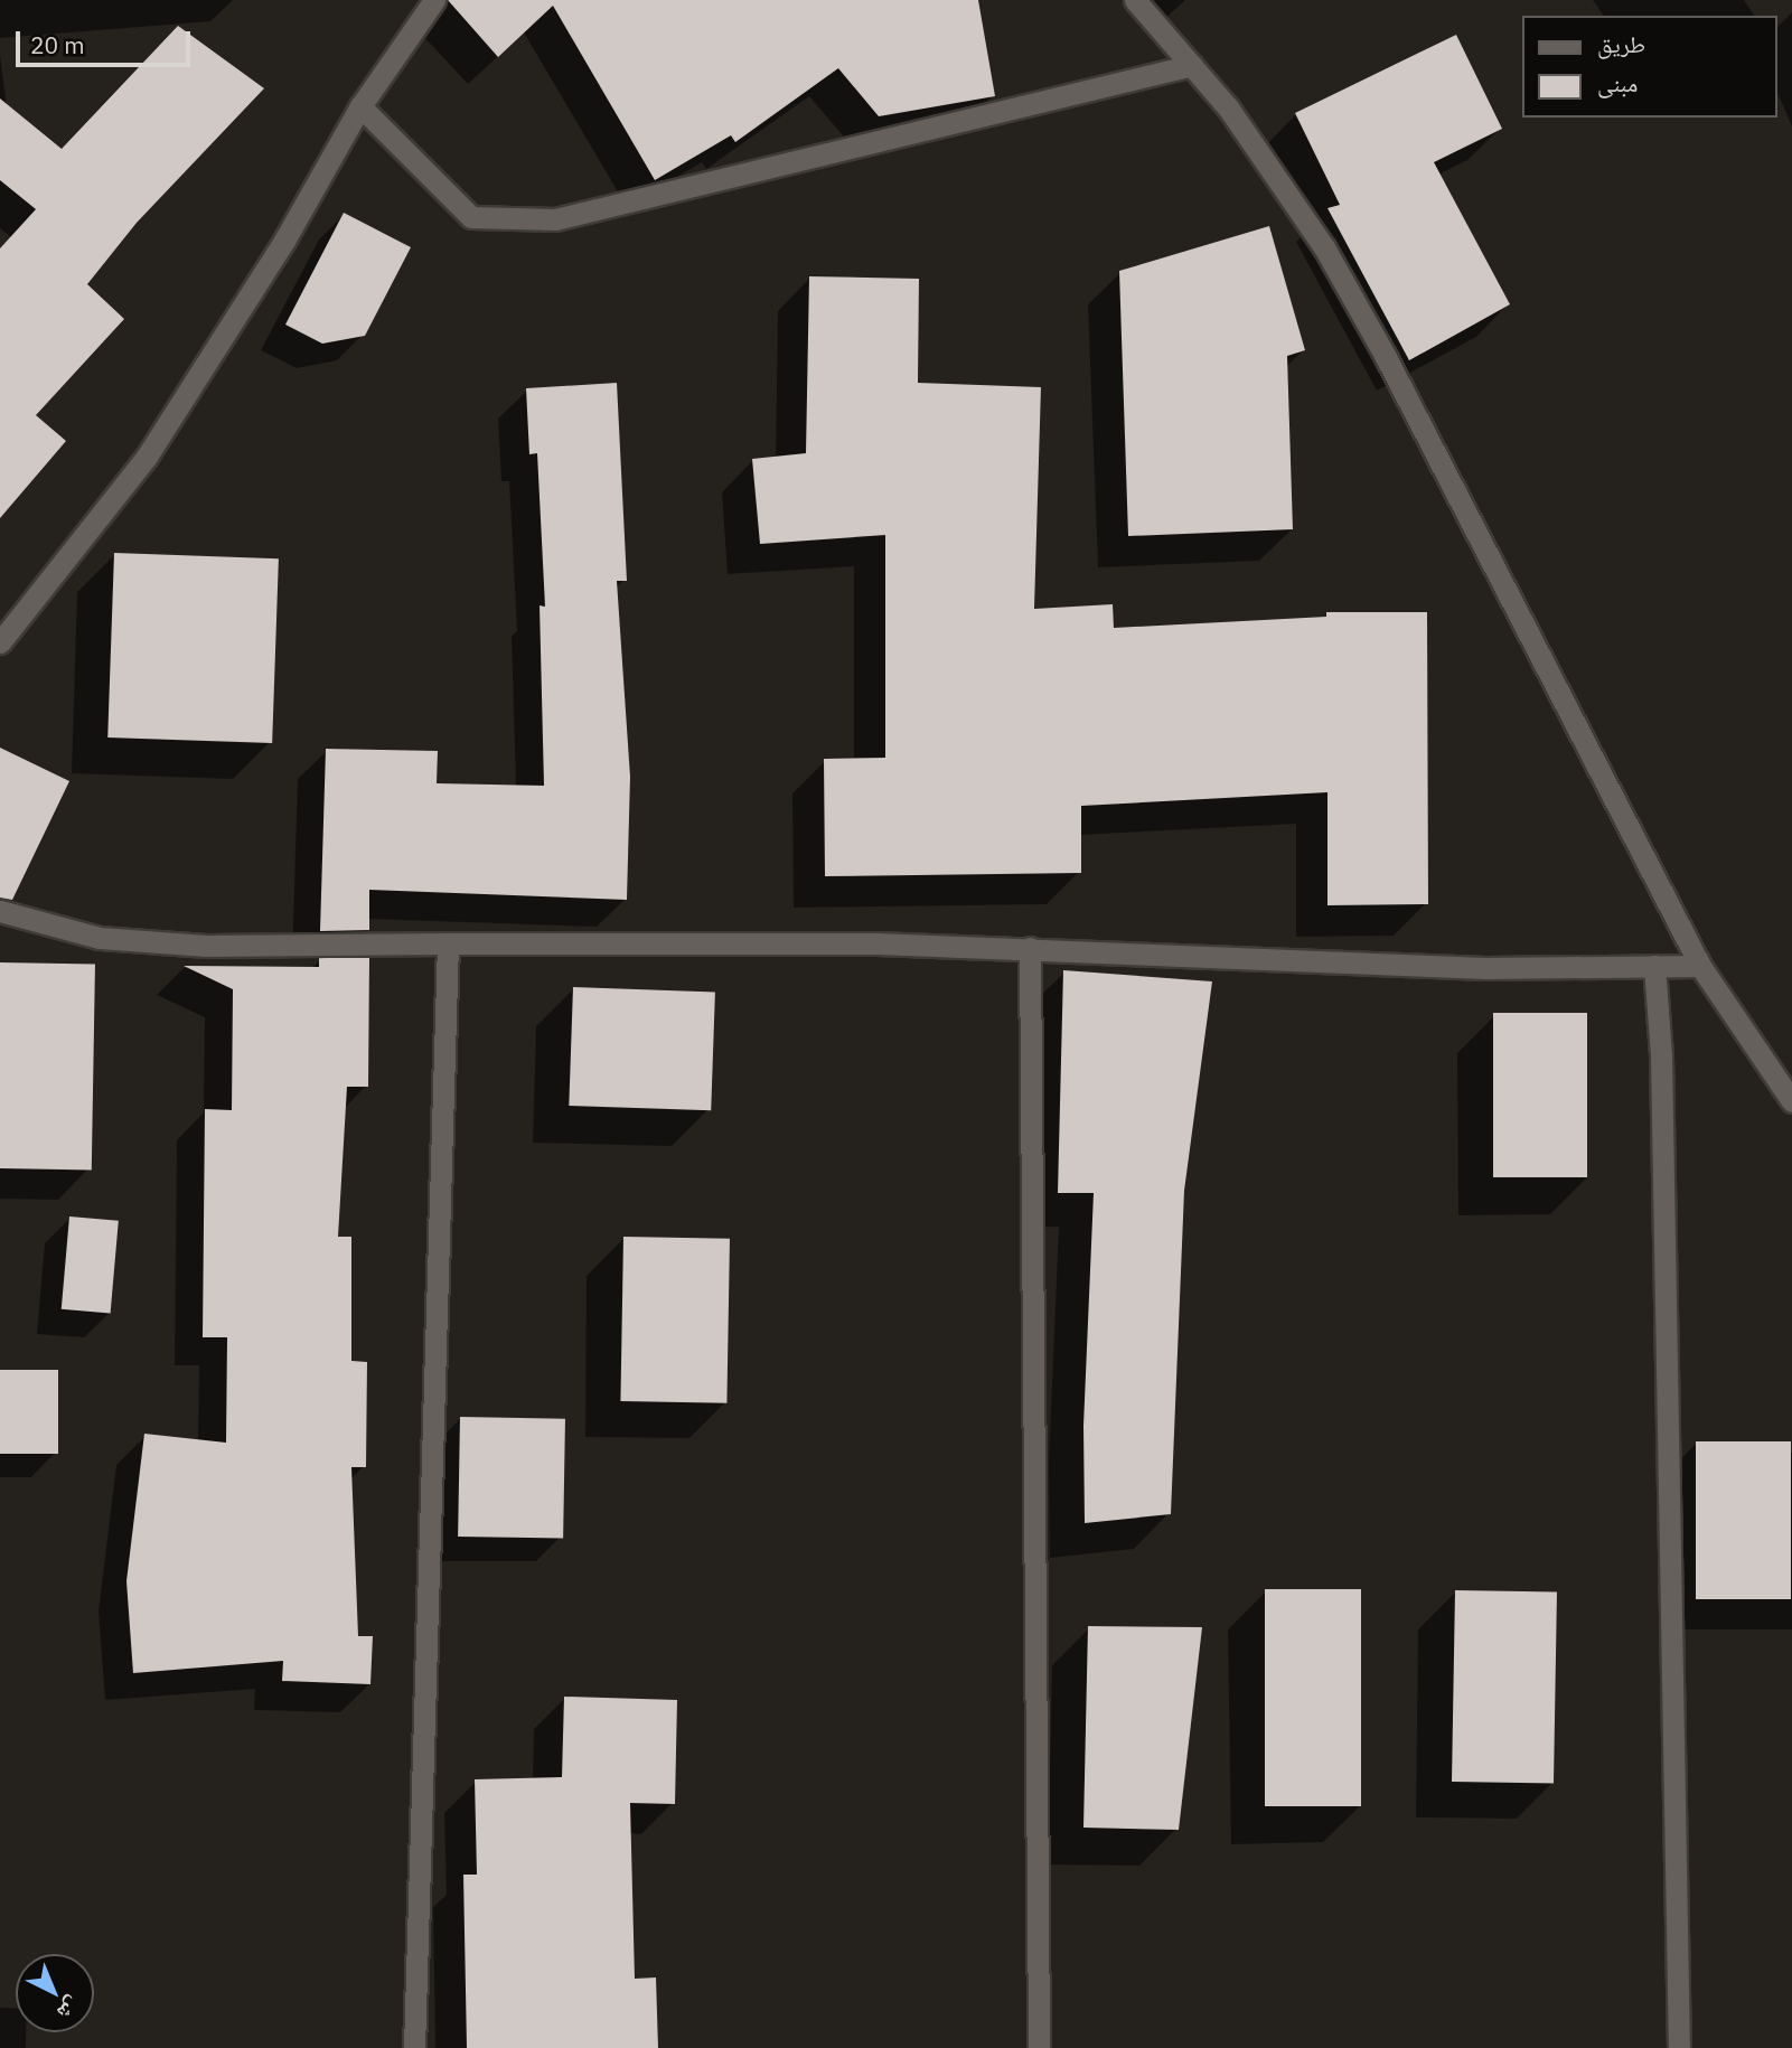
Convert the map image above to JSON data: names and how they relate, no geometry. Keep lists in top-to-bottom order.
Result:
{
  "legend": ["طريق", "مبنى"],
  "scale_bar": "20 m",
  "north": "bottom right"
}
